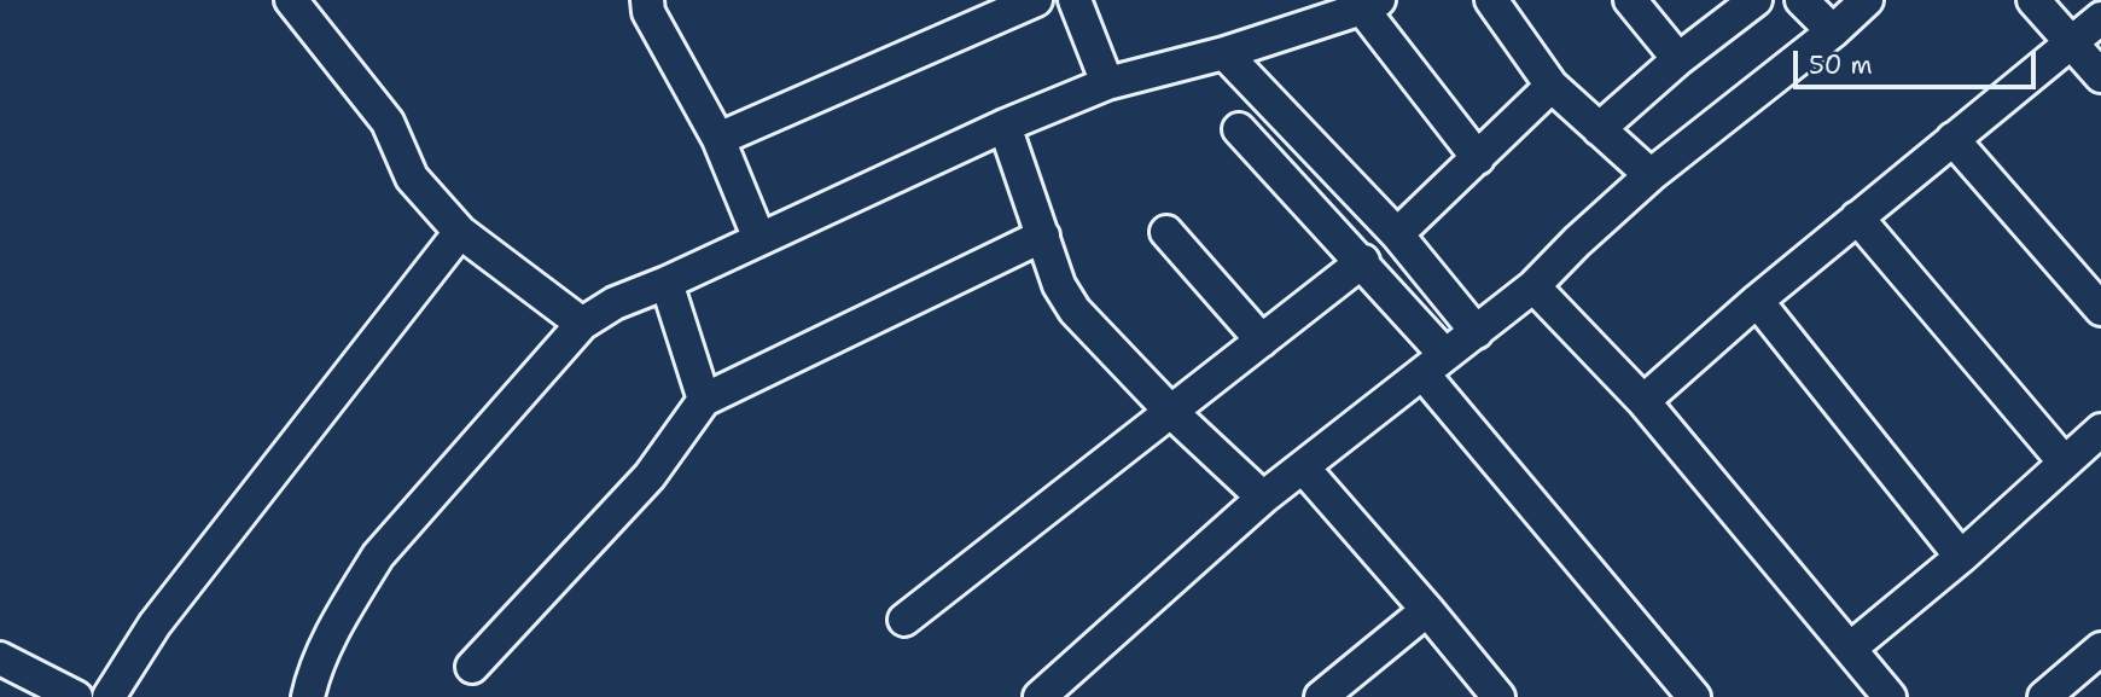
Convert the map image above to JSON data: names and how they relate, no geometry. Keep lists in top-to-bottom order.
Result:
{
  "scale_bar": "50 m"
}
